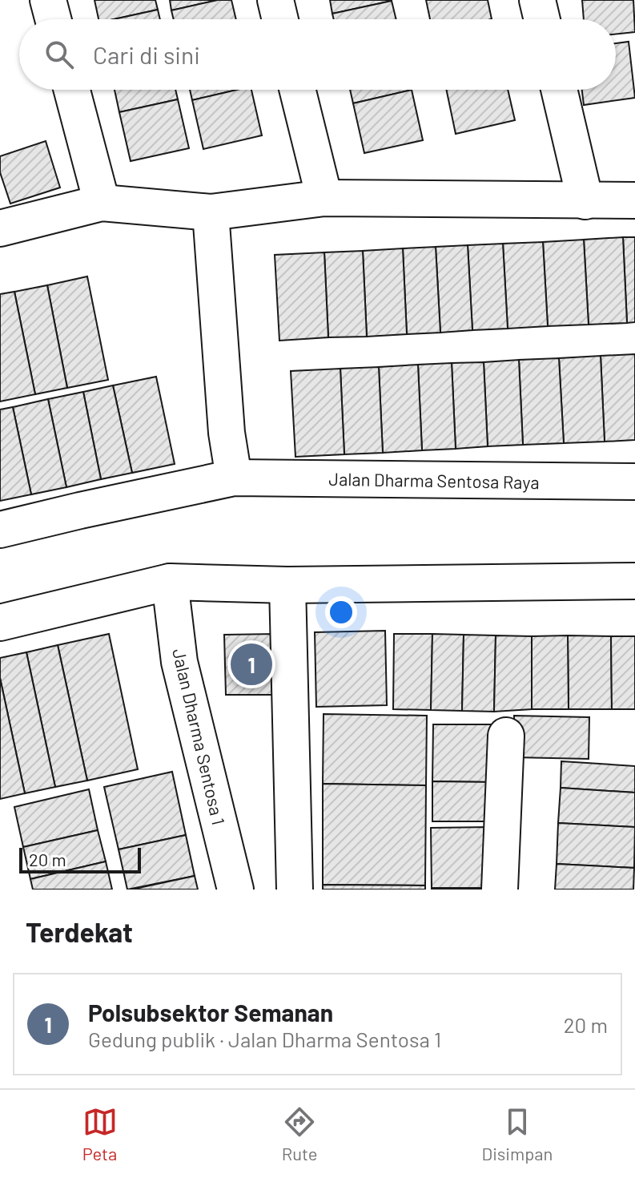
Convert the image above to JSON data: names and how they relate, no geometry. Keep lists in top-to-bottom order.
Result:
{
  "streets": {
    "street": ["Jalan Dharma Sentosa Raya", "Jalan Dharma Sentosa 1"]
  },
  "scale_bar": "20 m",
  "page": {
    "search": "Cari di sini",
    "pins": "1",
    "scale": "20 m",
    "heading": "Terdekat",
    "list": [
      {
        "mark": "1",
        "name": "Polsubsektor Semanan",
        "note": "Gedung publik · Jalan Dharma Sentosa 1",
        "value": "20 m"
      }
    ],
    "nav": ["Peta", "Rute", "Disimpan"]
  }
}
